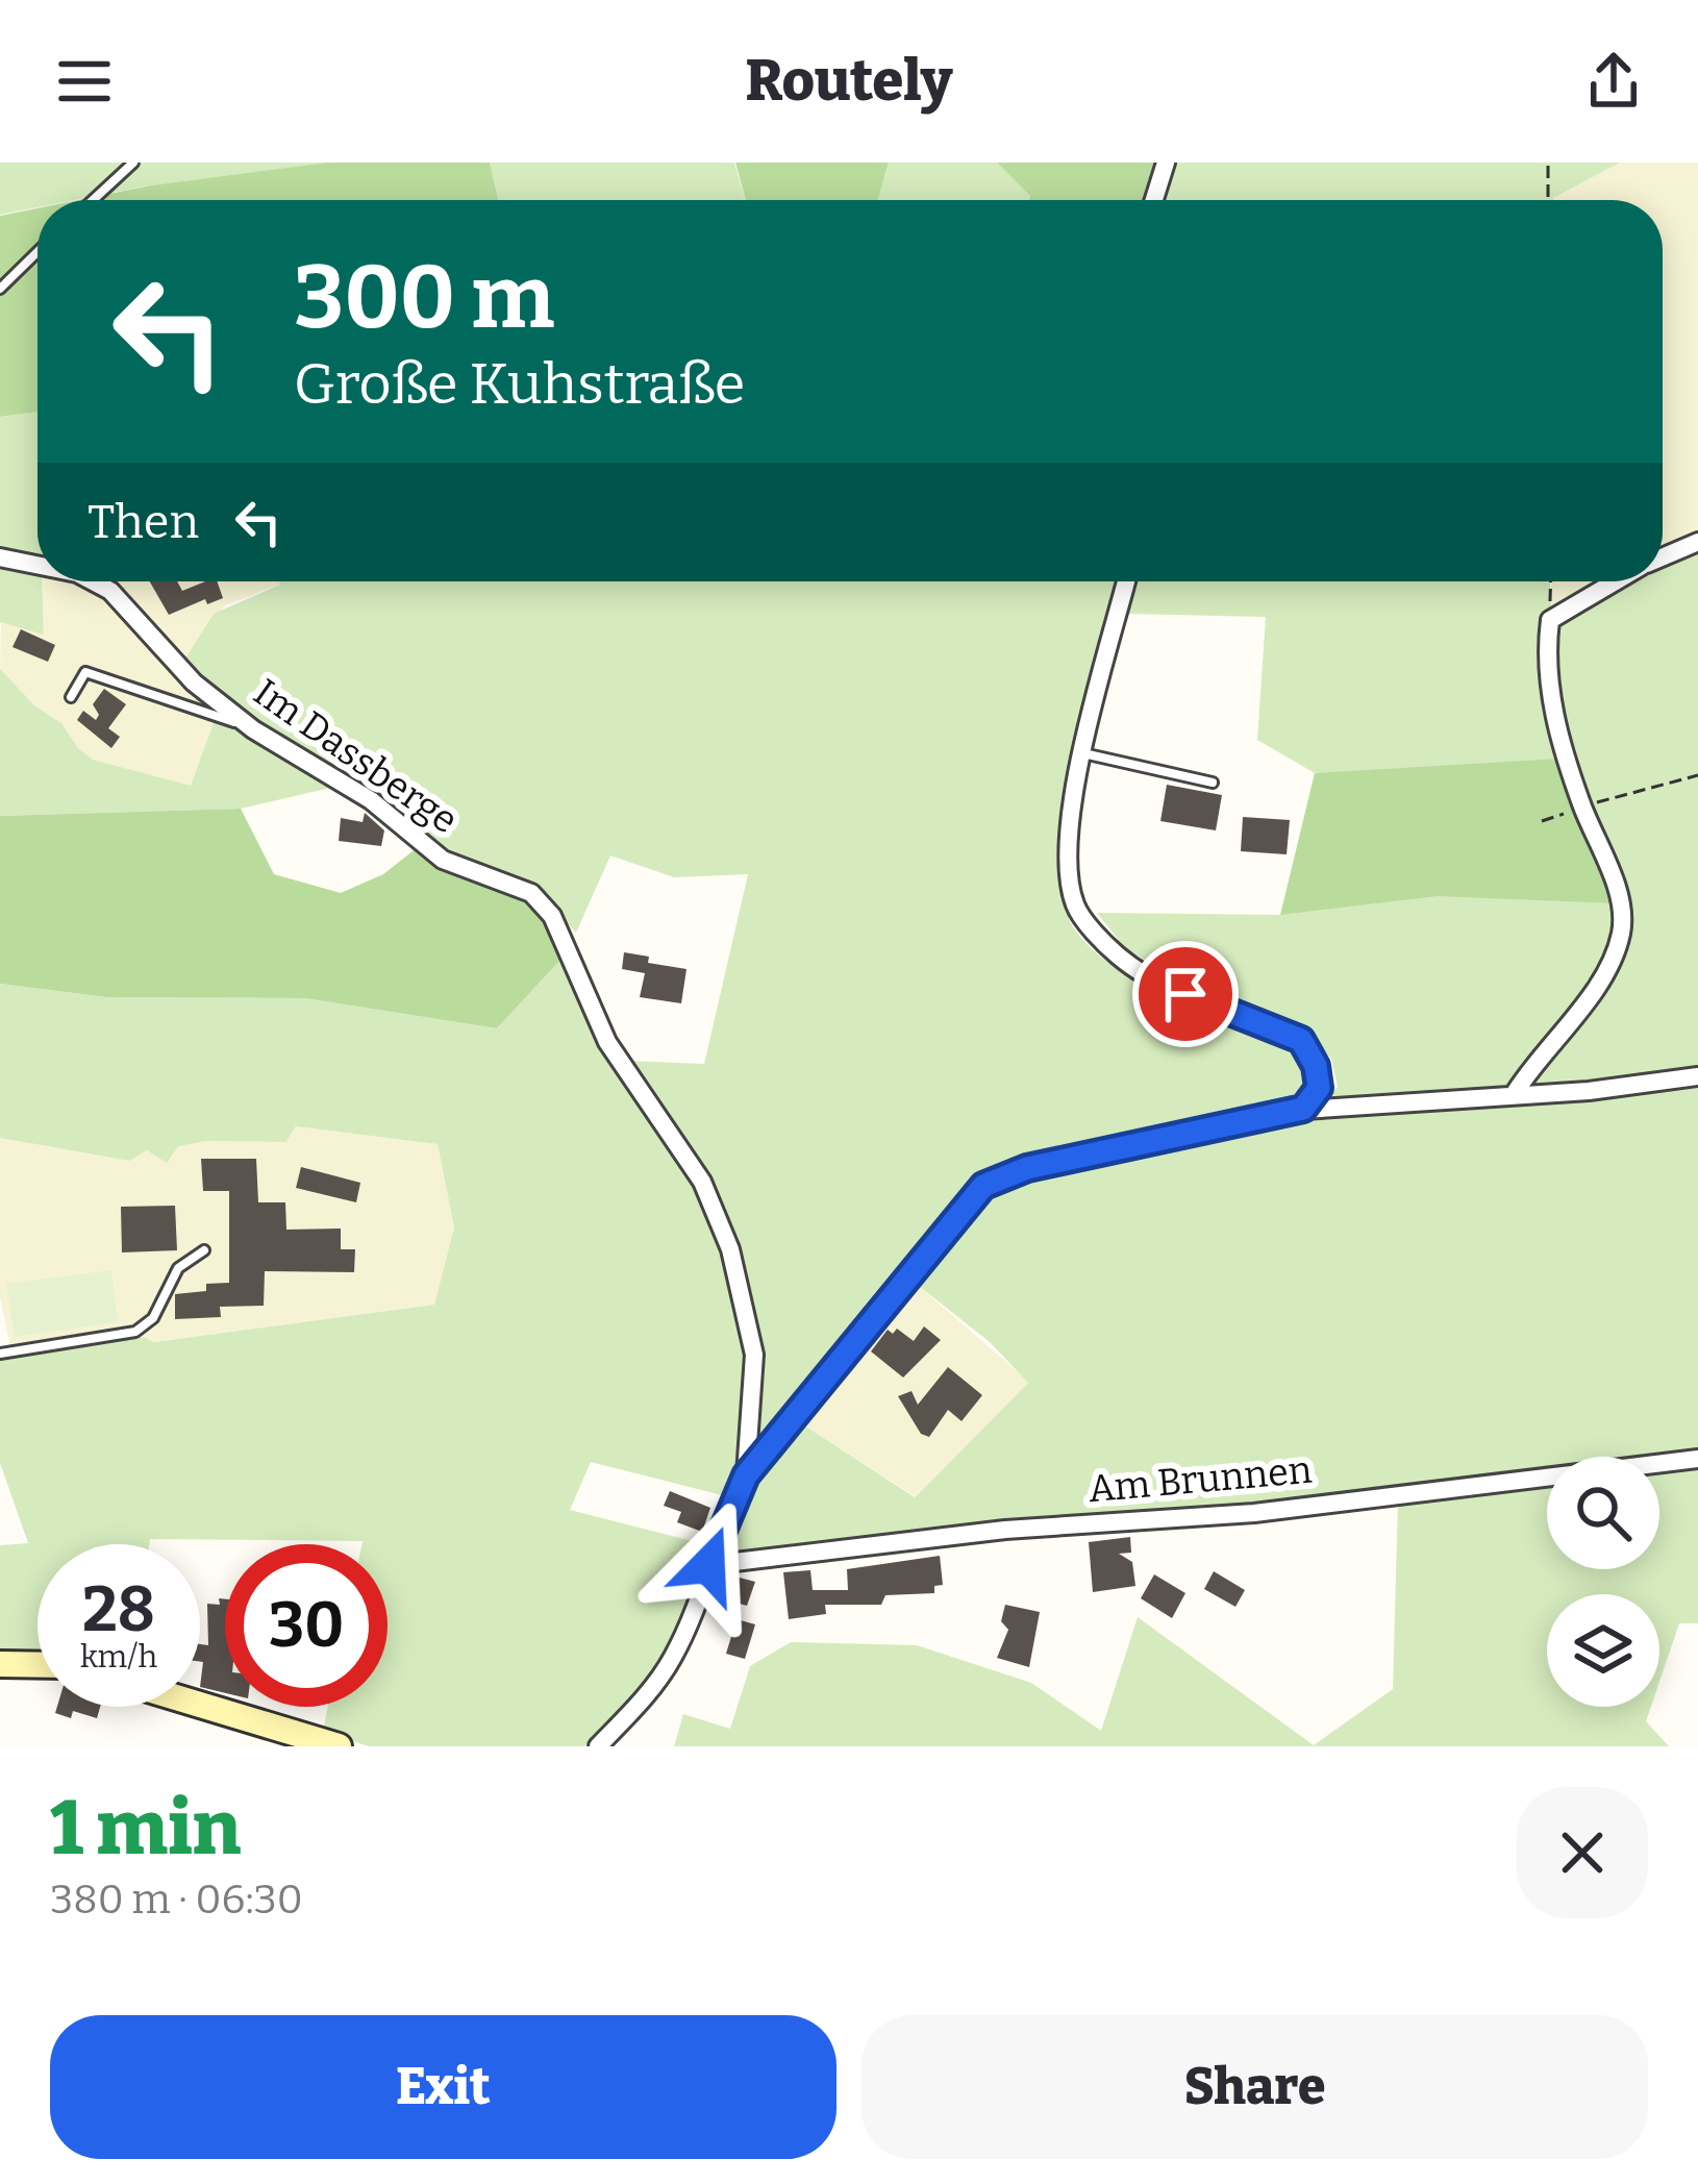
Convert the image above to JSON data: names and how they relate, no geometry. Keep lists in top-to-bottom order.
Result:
{
  "streets": {
    "street": ["Im Dassberge", "Am Brunnen"]
  },
  "page": {
    "header": "Routely",
    "turn": ["300 m", "Große Kuhstraße"],
    "then": "Then",
    "speed": "28 km/h",
    "limit": "30",
    "heading": ["1 min", "380 m · 06:30"],
    "buttons": ["Exit", "Share"]
  }
}
